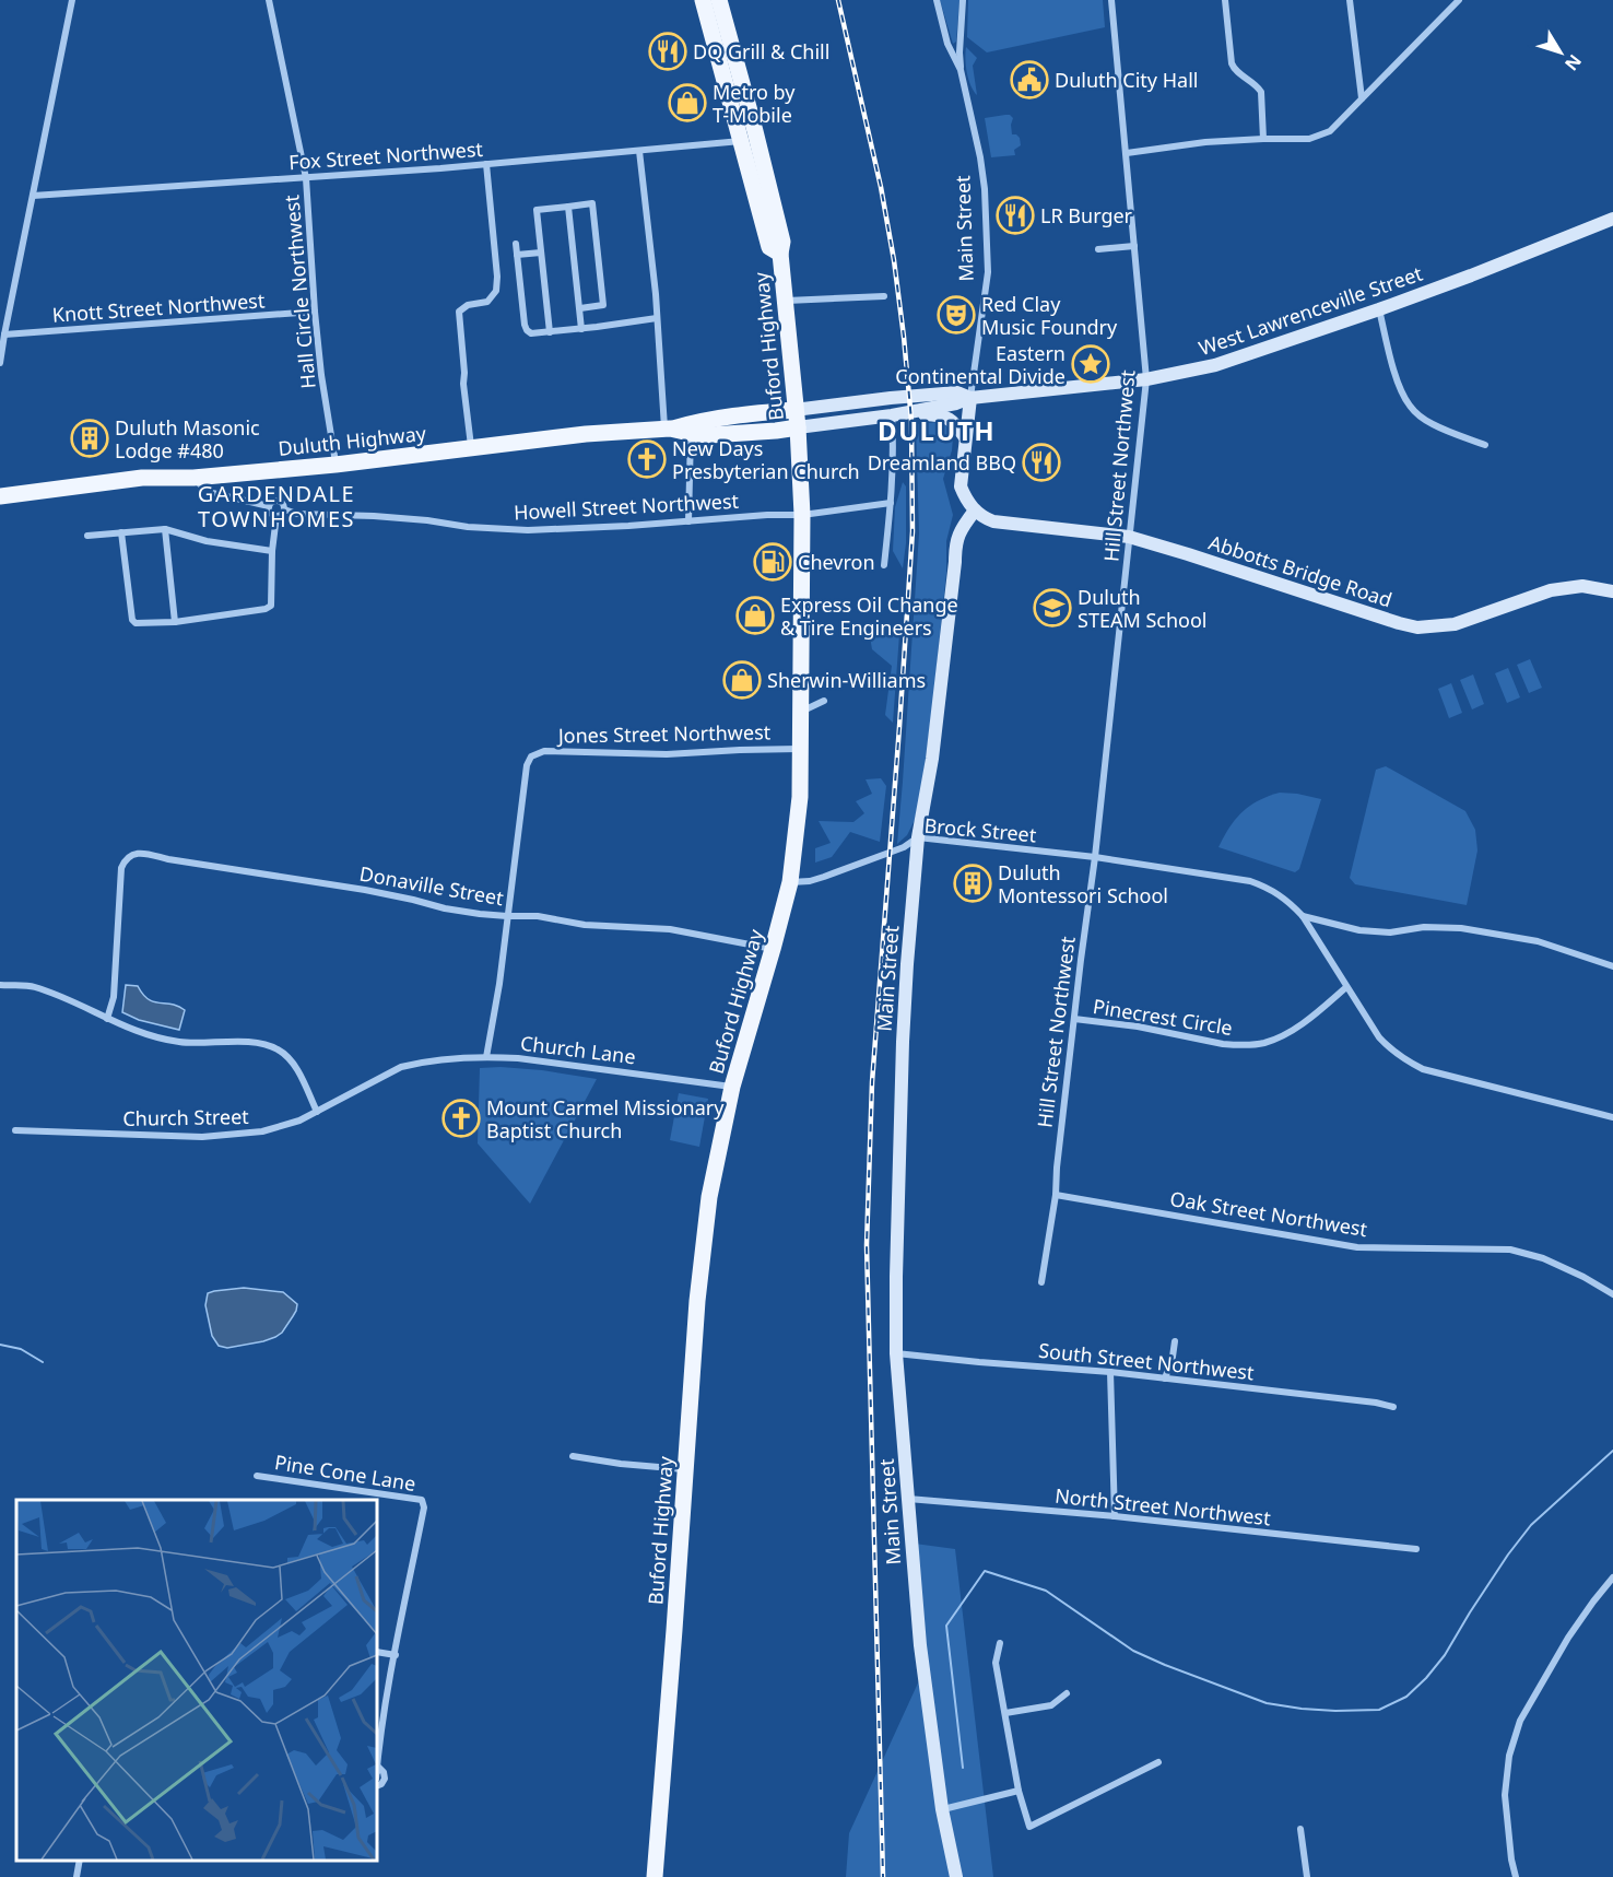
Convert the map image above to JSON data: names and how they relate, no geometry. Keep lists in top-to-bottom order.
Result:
{
  "streets": {
    "main road": ["Buford Highway", "Duluth Highway"],
    "street": [
      "Fox Street Northwest",
      "Main Street",
      "Hall Circle Northwest",
      "Knott Street Northwest",
      "West Lawrenceville Street",
      "Hill Street Northwest",
      "Howell Street Northwest",
      "Abbotts Bridge Road",
      "Jones Street Northwest",
      "Brock Street",
      "Donaville Street",
      "Pinecrest Circle",
      "Church Lane",
      "Church Street",
      "Oak Street Northwest",
      "South Street Northwest",
      "Pine Cone Lane",
      "North Street Northwest"
    ]
  },
  "crossings": [
    ["Fox Street Northwest", "Hall Circle Northwest"],
    ["Fox Street Northwest", "Buford Highway"],
    ["Main Street", "West Lawrenceville Street"],
    ["Main Street", "Abbotts Bridge Road"],
    ["Main Street", "Brock Street"],
    ["Main Street", "South Street Northwest"],
    ["Main Street", "North Street Northwest"],
    ["Hall Circle Northwest", "Knott Street Northwest"],
    ["Hall Circle Northwest", "Duluth Highway"],
    ["West Lawrenceville Street", "Buford Highway"],
    ["West Lawrenceville Street", "Duluth Highway"],
    ["West Lawrenceville Street", "Hill Street Northwest"],
    ["Buford Highway", "Duluth Highway"],
    ["Buford Highway", "Howell Street Northwest"],
    ["Buford Highway", "Jones Street Northwest"],
    ["Buford Highway", "Brock Street"],
    ["Buford Highway", "Donaville Street"],
    ["Buford Highway", "Church Lane"],
    ["Hill Street Northwest", "Abbotts Bridge Road"],
    ["Hill Street Northwest", "Brock Street"],
    ["Hill Street Northwest", "Pinecrest Circle"],
    ["Hill Street Northwest", "Oak Street Northwest"],
    ["Jones Street Northwest", "Donaville Street"],
    ["Church Lane", "Church Street"]
  ],
  "districts": ["DULUTH", "GARDENDALE TOWNHOMES"],
  "places": {
    "restaurant": ["DQ Grill & Chill", "LR Burger", "Dreamland BBQ"],
    "public building": ["Duluth City Hall"],
    "shop": ["Metro by T-Mobile", "Express Oil Change & Tire Engineers", "Sherwin-Williams"],
    "theatre": ["Red Clay Music Foundry"],
    "place": ["Eastern Continental Divide"],
    "building": ["Duluth Masonic Lodge #480", "Duluth Montessori School"],
    "church": ["New Days Presbyterian Church", "Mount Carmel Missionary Baptist Church"],
    "fuel station": ["Chevron"],
    "school or university": ["Duluth STEAM School"]
  },
  "north": "bottom right"
}
